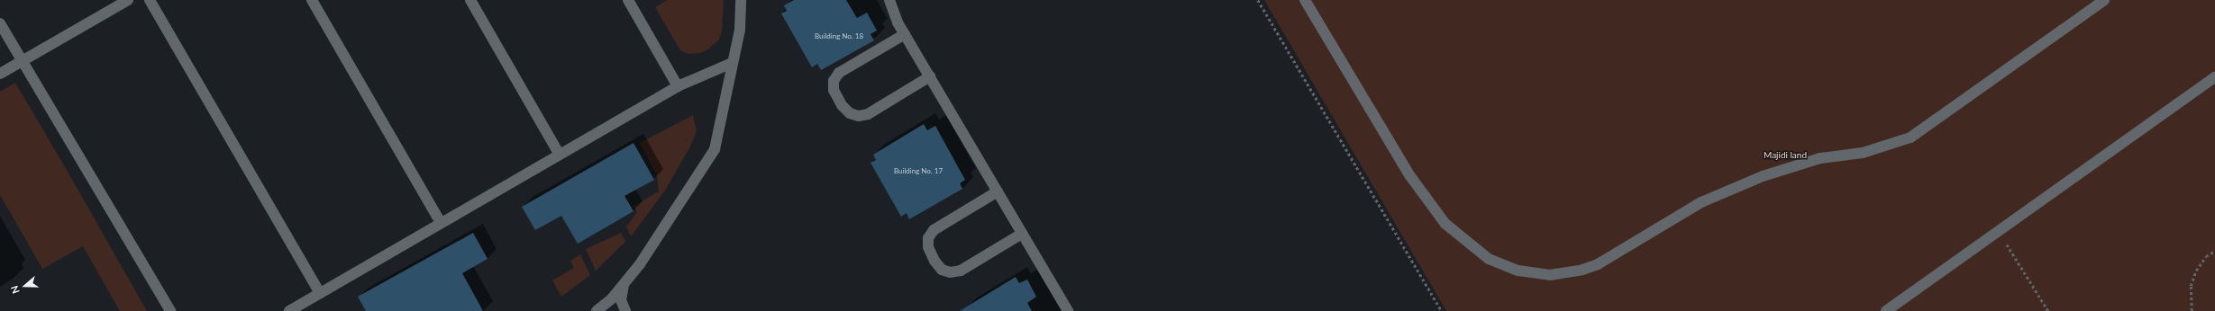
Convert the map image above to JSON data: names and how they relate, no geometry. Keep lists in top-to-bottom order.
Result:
{
  "parks": ["Majidi land"],
  "house_numbers": ["Building No. 18", "Building No. 17"],
  "north": "left"
}
